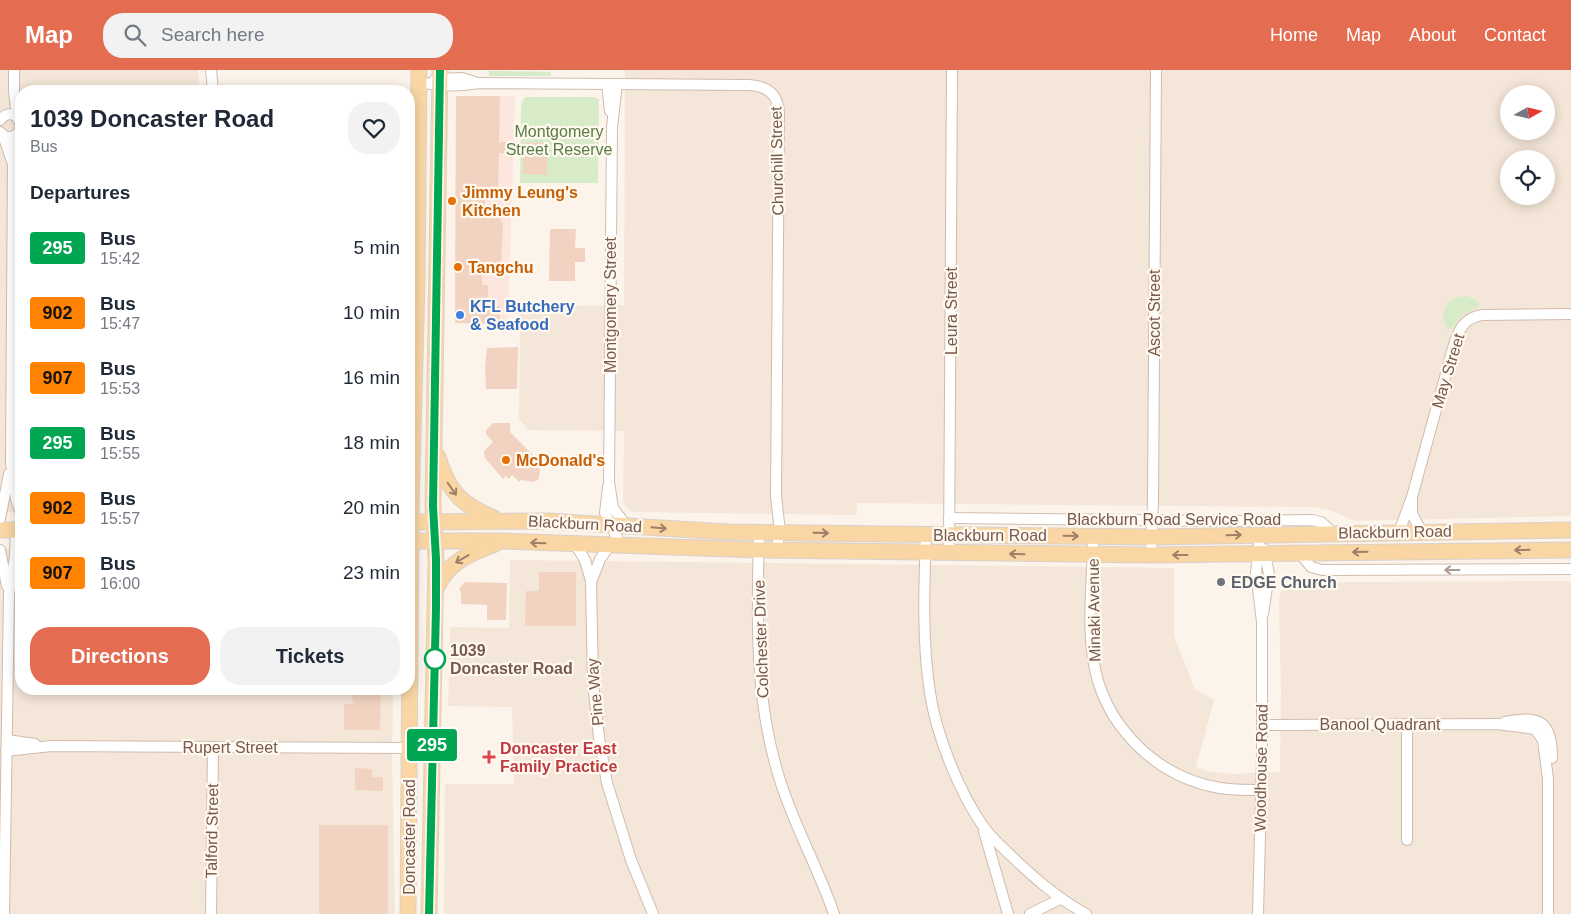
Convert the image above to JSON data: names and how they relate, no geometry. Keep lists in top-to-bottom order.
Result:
{
  "streets": {
    "main road": ["Blackburn Road", "Doncaster Road"],
    "street": [
      "Churchill Street",
      "Montgomery Street",
      "Leura Street",
      "Ascot Street",
      "May Street",
      "Blackburn Road Service Road",
      "Minaki Avenue",
      "Colchester Drive",
      "Pine Way",
      "Banool Quadrant",
      "Rupert Street",
      "Woodhouse Road",
      "Talford Street"
    ]
  },
  "crossings": [
    ["Churchill Street", "Montgomery Street"],
    ["Churchill Street", "Blackburn Road"],
    ["Churchill Street", "Colchester Drive"],
    ["Churchill Street", "Doncaster Road"],
    ["Montgomery Street", "Blackburn Road"],
    ["Montgomery Street", "Pine Way"],
    ["Leura Street", "Blackburn Road Service Road"],
    ["Leura Street", "Blackburn Road"],
    ["Ascot Street", "Blackburn Road Service Road"],
    ["Ascot Street", "Blackburn Road"],
    ["May Street", "Blackburn Road"],
    ["Blackburn Road Service Road", "Blackburn Road"],
    ["Blackburn Road", "Minaki Avenue"],
    ["Blackburn Road", "Colchester Drive"],
    ["Blackburn Road", "Pine Way"],
    ["Blackburn Road", "Woodhouse Road"],
    ["Blackburn Road", "Doncaster Road"],
    ["Minaki Avenue", "Woodhouse Road"],
    ["Banool Quadrant", "Woodhouse Road"],
    ["Rupert Street", "Talford Street"],
    ["Rupert Street", "Doncaster Road"]
  ],
  "parks": ["Montgomery Street Reserve"],
  "places": {
    "other": [
      "Jimmy Leung's Kitchen",
      "Tangchu",
      "KFL Butchery & Seafood",
      "McDonald's",
      "EDGE Church",
      "1039 Doncaster Road"
    ],
    "health": ["Doncaster East Family Practice"]
  },
  "lines": ["bus line 295"],
  "north": "right",
  "page": {
    "header": "Map",
    "search": "Search here",
    "nav": [
      "Home",
      "Map",
      "About",
      "Contact"
    ],
    "on_map": "295",
    "heading": [
      ["1039 Doncaster Road", "Bus"],
      "Departures"
    ],
    "list": [
      {
        "mark": "295",
        "name": "Bus",
        "note": "15:42",
        "value": "5 min"
      },
      {
        "mark": "902",
        "name": "Bus",
        "note": "15:47",
        "value": "10 min"
      },
      {
        "mark": "907",
        "name": "Bus",
        "note": "15:53",
        "value": "16 min"
      },
      {
        "mark": "295",
        "name": "Bus",
        "note": "15:55",
        "value": "18 min"
      },
      {
        "mark": "902",
        "name": "Bus",
        "note": "15:57",
        "value": "20 min"
      },
      {
        "mark": "907",
        "name": "Bus",
        "note": "16:00",
        "value": "23 min"
      }
    ],
    "buttons": ["Directions", "Tickets"]
  }
}
